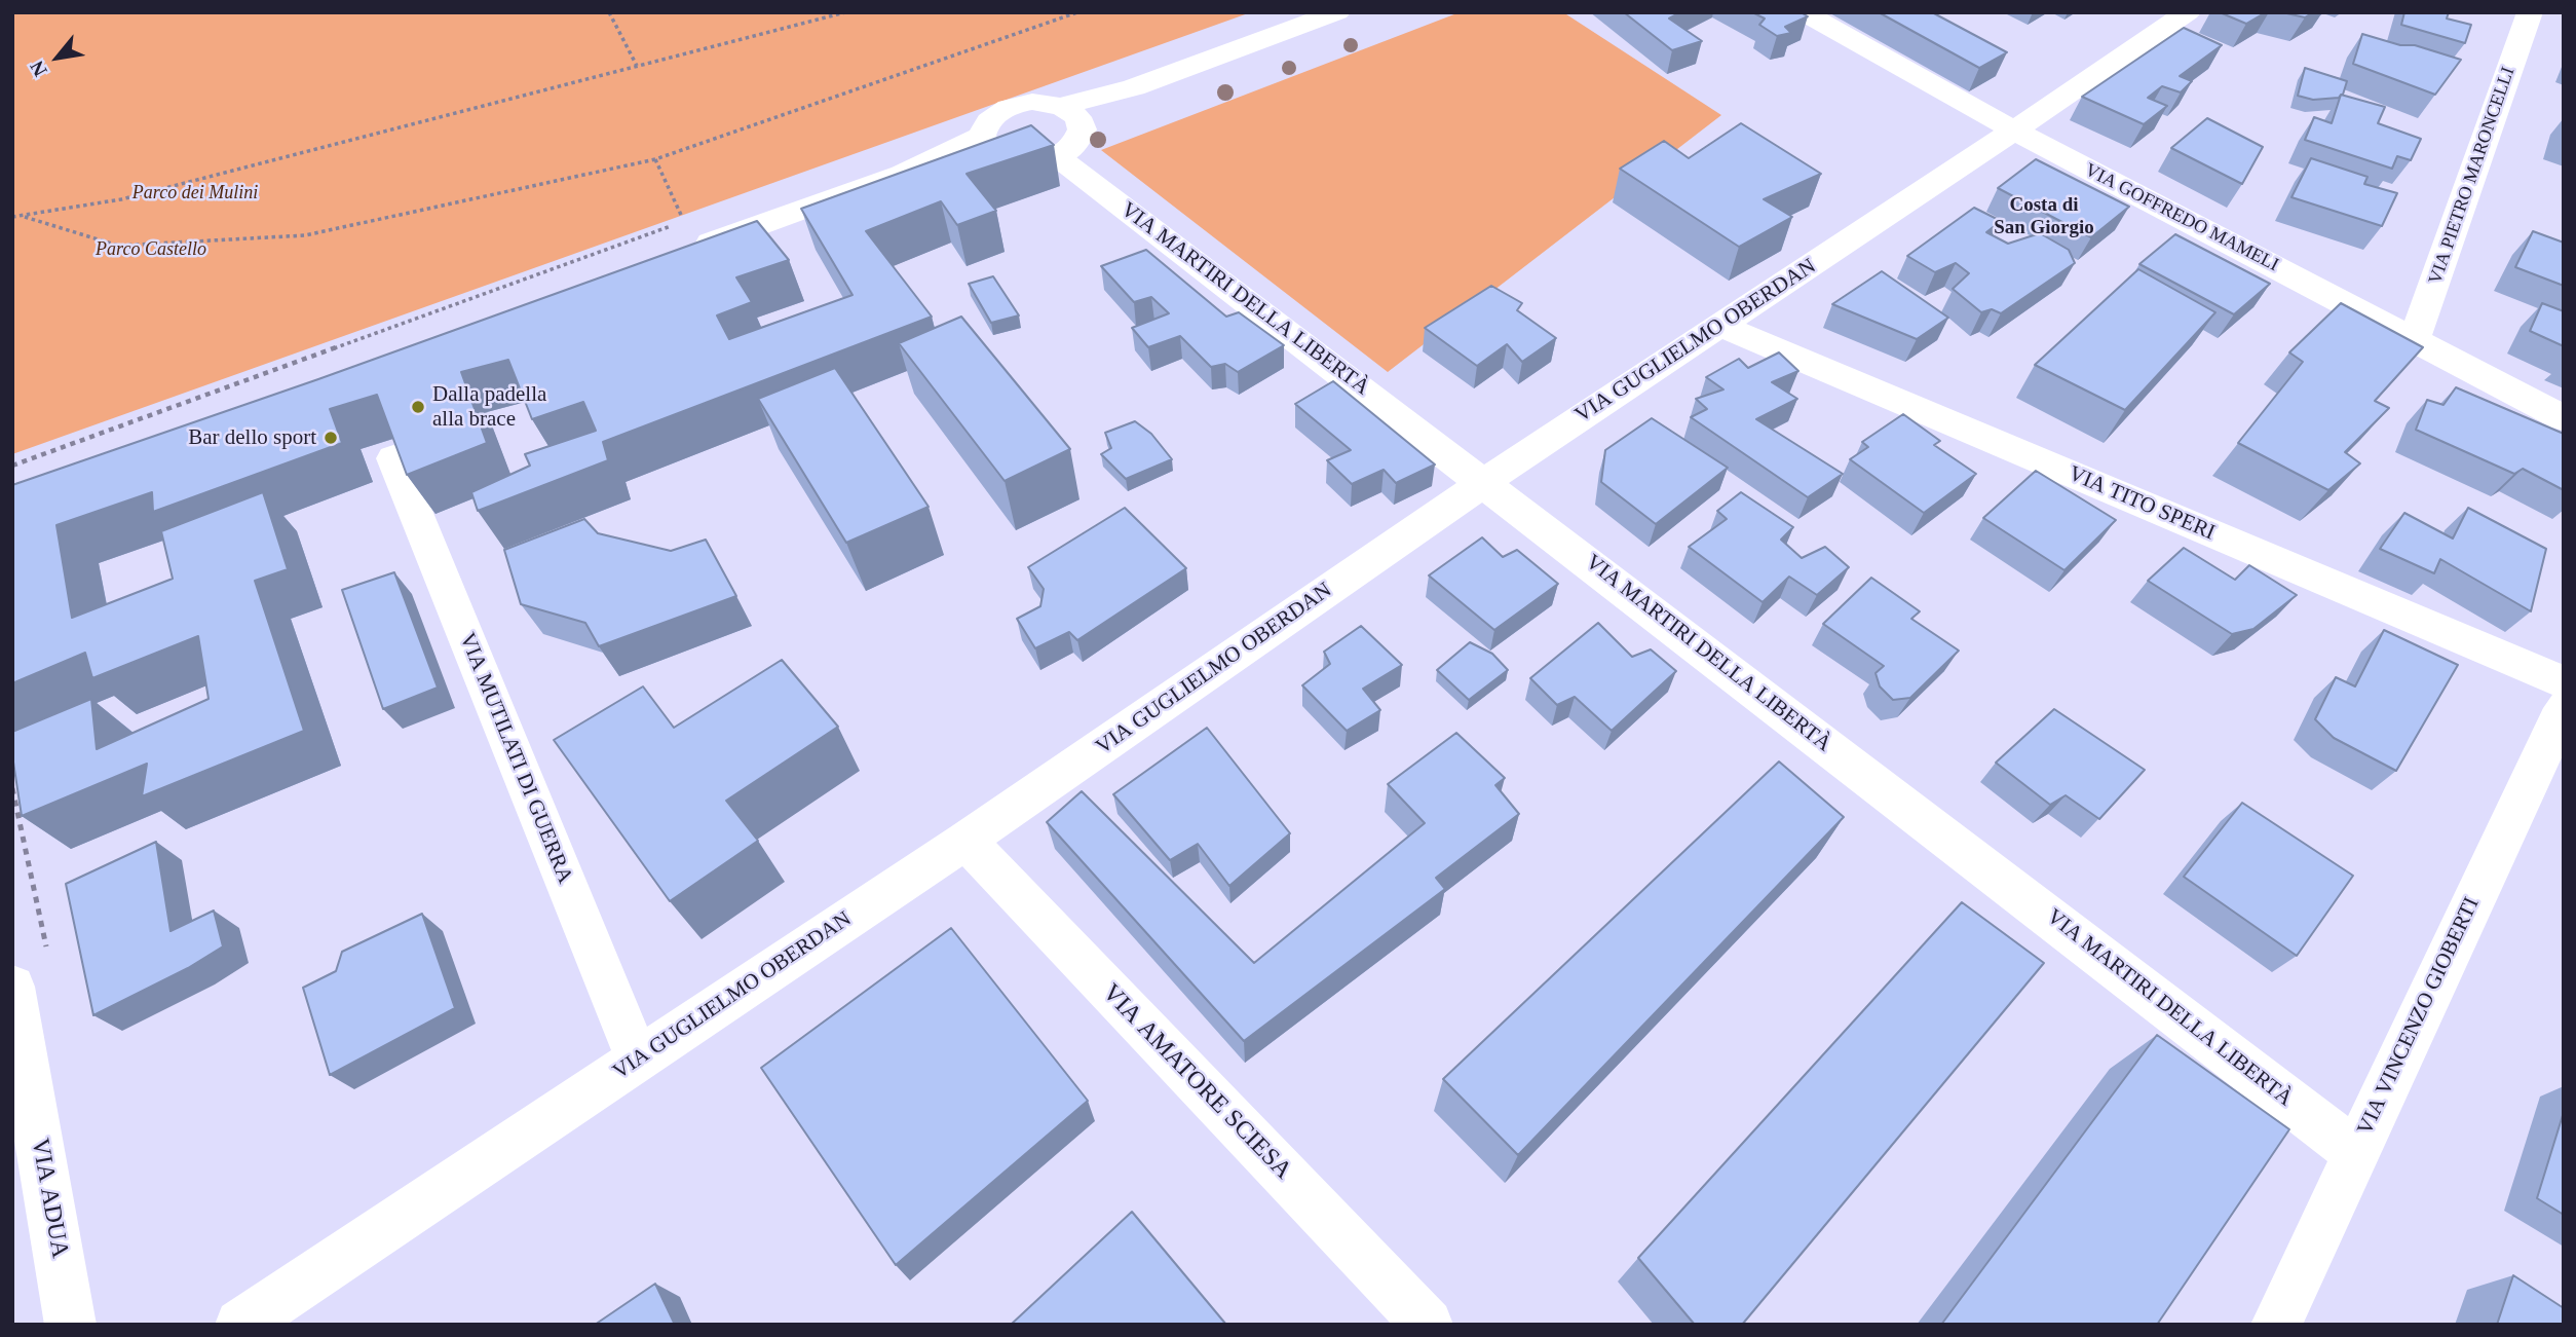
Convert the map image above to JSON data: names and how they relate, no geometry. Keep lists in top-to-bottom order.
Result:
{
  "streets": {
    "street": [
      "VIA PIETRO MARONCELLI",
      "VIA GOFFREDO MAMELI",
      "VIA MARTIRI DELLA LIBERTÀ",
      "VIA GUGLIELMO OBERDAN",
      "VIA TITO SPERI",
      "VIA MUTILATI DI GUERRA",
      "VIA VINCENZO GIOBERTI",
      "VIA AMATORE SCIESA",
      "VIA ADUA"
    ]
  },
  "crossings": [
    ["VIA PIETRO MARONCELLI", "VIA GOFFREDO MAMELI"],
    ["VIA GOFFREDO MAMELI", "VIA GUGLIELMO OBERDAN"],
    ["VIA MARTIRI DELLA LIBERTÀ", "VIA GUGLIELMO OBERDAN"],
    ["VIA MARTIRI DELLA LIBERTÀ", "VIA VINCENZO GIOBERTI"],
    ["VIA GUGLIELMO OBERDAN", "VIA TITO SPERI"],
    ["VIA GUGLIELMO OBERDAN", "VIA MUTILATI DI GUERRA"],
    ["VIA GUGLIELMO OBERDAN", "VIA AMATORE SCIESA"]
  ],
  "districts": ["Costa di San Giorgio"],
  "parks": ["Parco dei Mulini", "Parco Castello"],
  "places": ["Dalla padella alla brace", "Bar dello sport"],
  "north": "bottom left"
}
